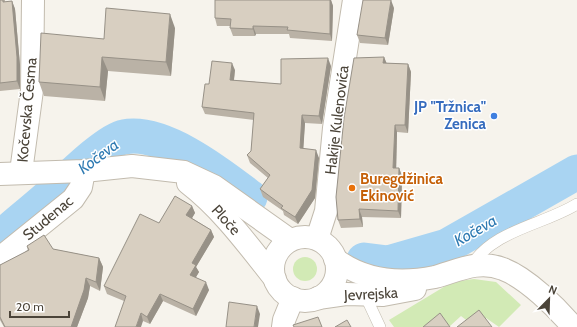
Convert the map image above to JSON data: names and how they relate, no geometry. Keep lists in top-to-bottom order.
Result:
{
  "streets": {
    "street": [
      "Kočevska Česma",
      "Hakije Kulenovića",
      "Studenac",
      "Ploče",
      "Jevrejska"
    ]
  },
  "crossings": [
    ["Kočevska Česma", "Ploče"],
    ["Hakije Kulenovića", "Ploče"],
    ["Hakije Kulenovića", "Jevrejska"],
    ["Studenac", "Ploče"],
    ["Ploče", "Jevrejska"]
  ],
  "water": ["Kočeva"],
  "places": ["JP \"Tržnica\" Zenica", "Buregdžinica Ekinović"],
  "scale_bar": "20 m",
  "north": "top right"
}
